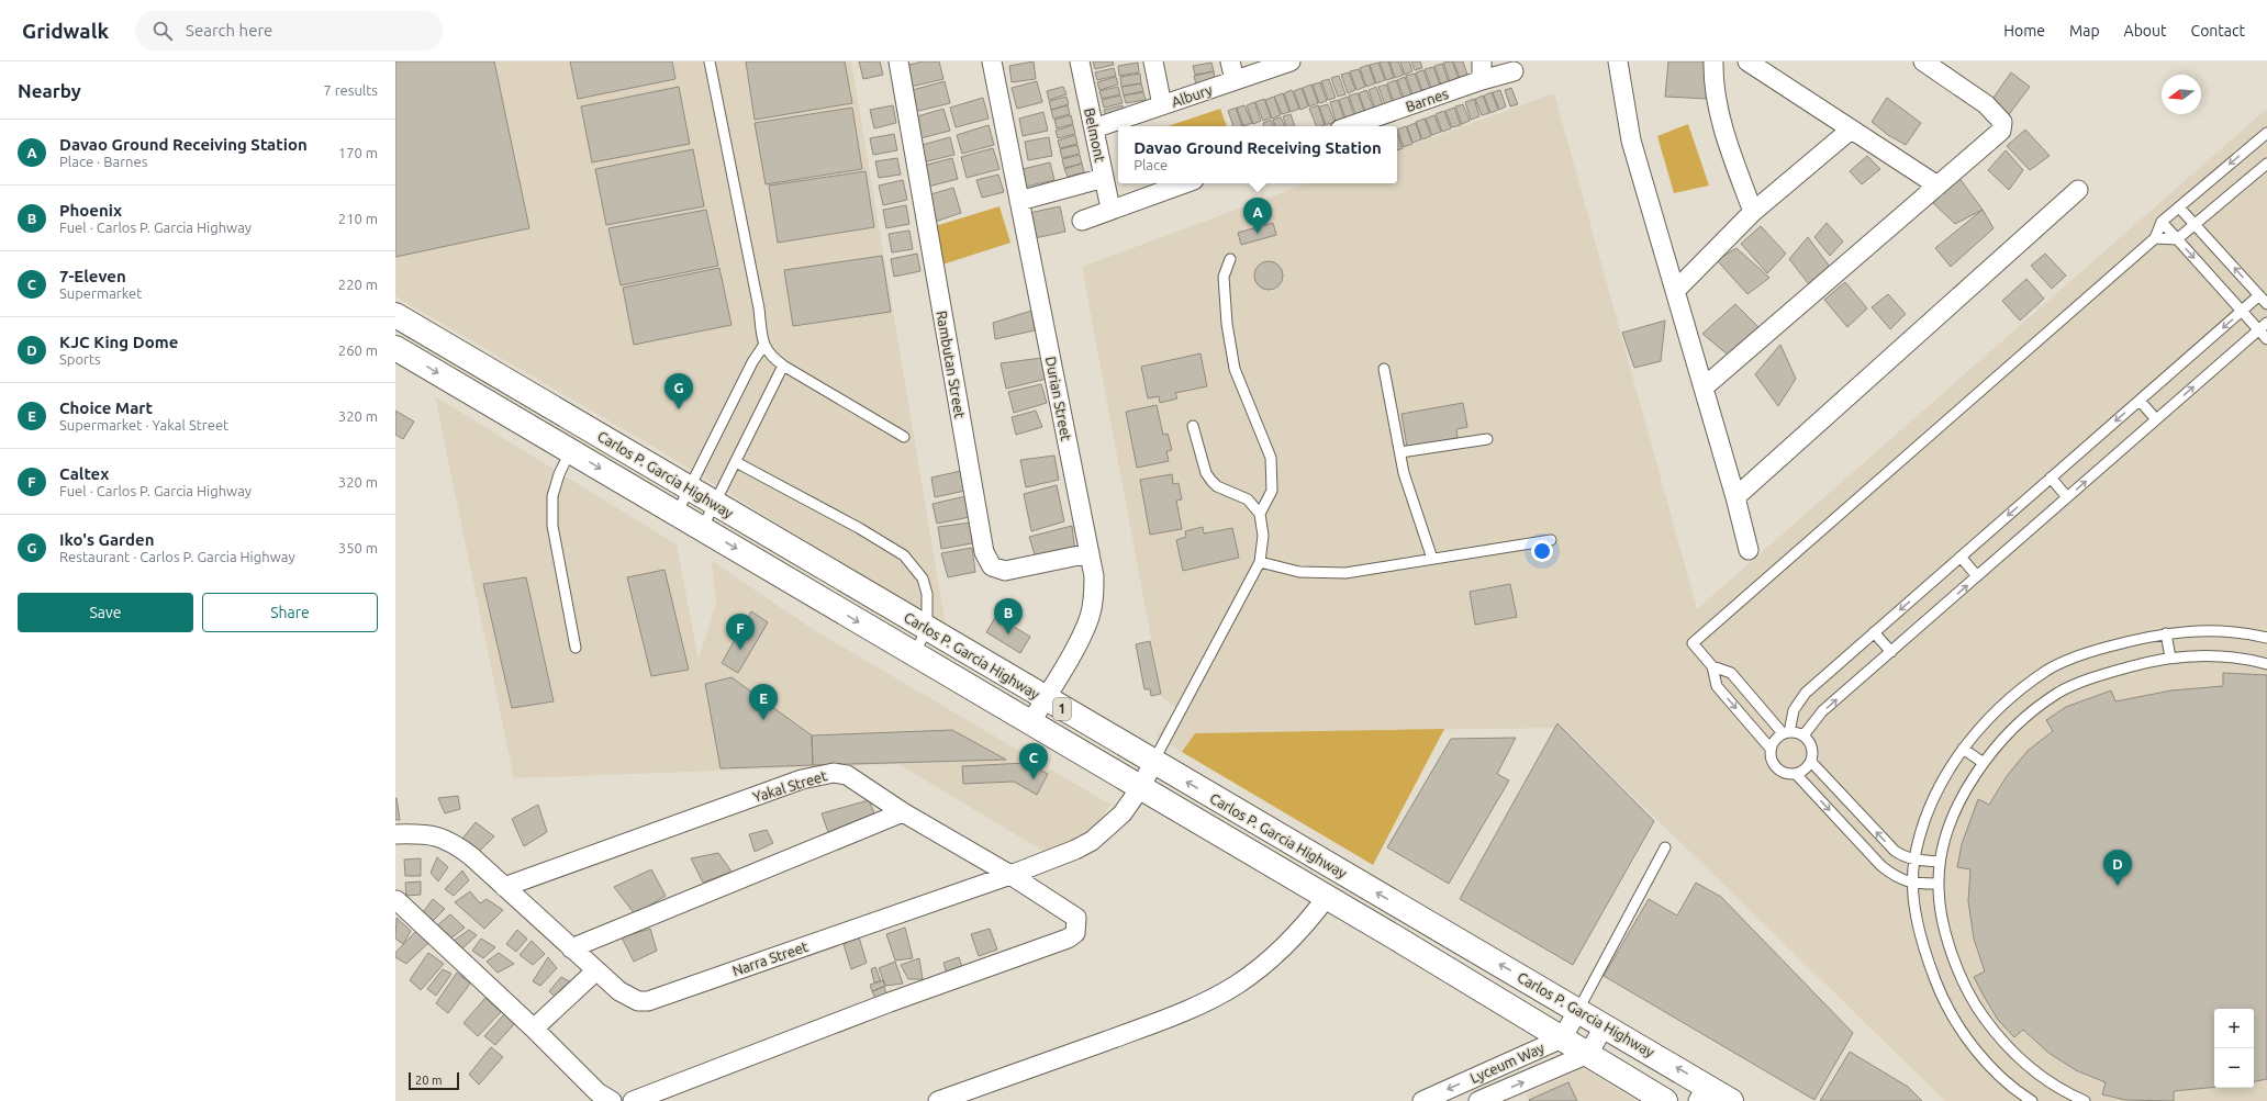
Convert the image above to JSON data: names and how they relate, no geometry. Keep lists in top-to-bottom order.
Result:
{
  "streets": {
    "highway": ["Carlos P. Garcia Highway", "1"],
    "street": [
      "Albury",
      "Barnes",
      "Belmont",
      "Rambutan Street",
      "Durian Street",
      "Yakal Street",
      "Narra Street",
      "Lyceum Way"
    ]
  },
  "crossings": [
    ["Albury", "Belmont"],
    ["Rambutan Street", "Durian Street"],
    ["Durian Street", "Carlos P. Garcia Highway"],
    ["Carlos P. Garcia Highway", "Narra Street"],
    ["Carlos P. Garcia Highway", "Lyceum Way"],
    ["Yakal Street", "Narra Street"]
  ],
  "scale_bar": "20 m",
  "north": "left",
  "page": {
    "header": "Gridwalk",
    "search": "Search here",
    "nav": [
      "Home",
      "Map",
      "About",
      "Contact"
    ],
    "heading": ["Nearby", "7 results"],
    "list": [
      {
        "mark": "A",
        "name": "Davao Ground Receiving Station",
        "note": "Place · Barnes",
        "value": "170 m"
      },
      {
        "mark": "B",
        "name": "Phoenix",
        "note": "Fuel · Carlos P. Garcia Highway",
        "value": "210 m"
      },
      {
        "mark": "C",
        "name": "7-Eleven",
        "note": "Supermarket",
        "value": "220 m"
      },
      {
        "mark": "D",
        "name": "KJC King Dome",
        "note": "Sports",
        "value": "260 m"
      },
      {
        "mark": "E",
        "name": "Choice Mart",
        "note": "Supermarket · Yakal Street",
        "value": "320 m"
      },
      {
        "mark": "F",
        "name": "Caltex",
        "note": "Fuel · Carlos P. Garcia Highway",
        "value": "320 m"
      },
      {
        "mark": "G",
        "name": "Iko's Garden",
        "note": "Restaurant · Carlos P. Garcia Highway",
        "value": "350 m"
      }
    ],
    "popup": ["Davao Ground Receiving Station", "Place"],
    "pins": [
      "A",
      "G",
      "B",
      "F",
      "E",
      "C",
      "D"
    ],
    "buttons": ["Save", "Share"],
    "map_buttons": ["+", "−"],
    "scale": "20 m"
  }
}
